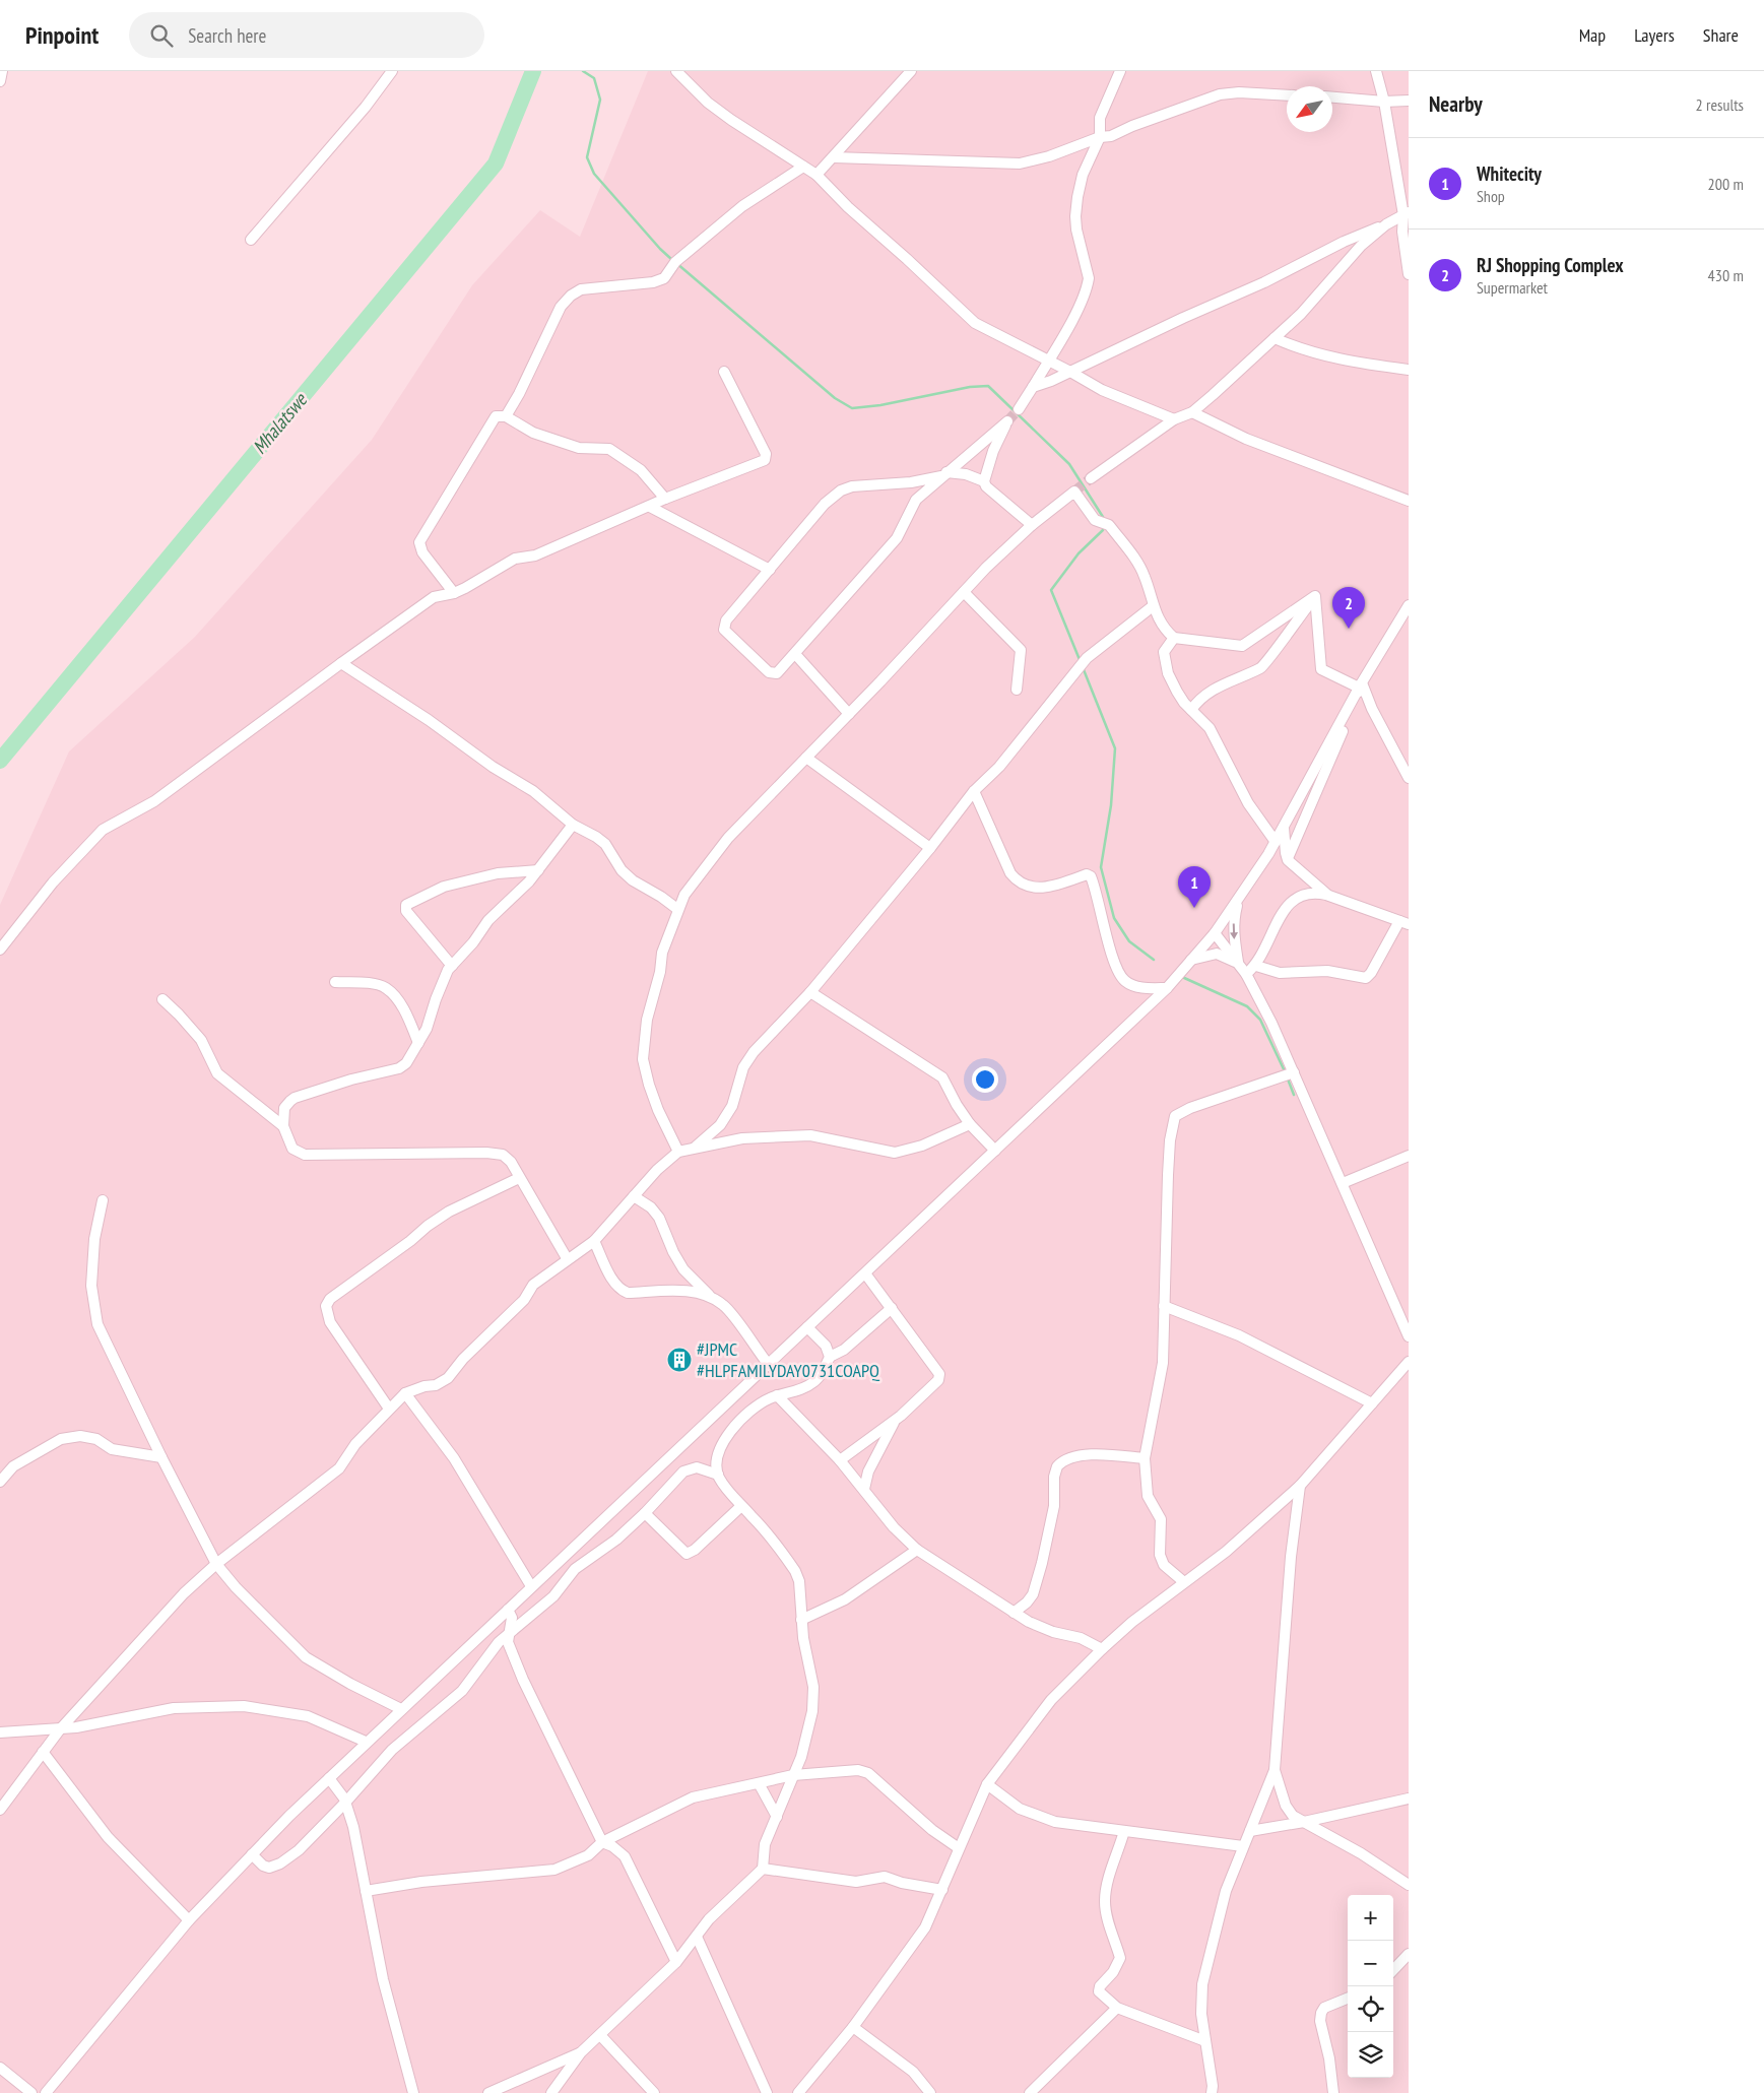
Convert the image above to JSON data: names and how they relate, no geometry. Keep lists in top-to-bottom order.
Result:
{
  "water": ["Mhalatswe"],
  "places": {
    "building": ["#JPMC #HLPFAMILYDAY0731COAPQ"]
  },
  "north": "bottom left",
  "page": {
    "header": "Pinpoint",
    "search": "Search here",
    "nav": ["Map", "Layers", "Share"],
    "heading": ["Nearby", "2 results"],
    "list": [
      {
        "mark": "1",
        "name": "Whitecity",
        "note": "Shop",
        "value": "200 m"
      },
      {
        "mark": "2",
        "name": "RJ Shopping Complex",
        "note": "Supermarket",
        "value": "430 m"
      }
    ],
    "pins": ["2", "1"],
    "map_buttons": ["+", "−"]
  }
}
